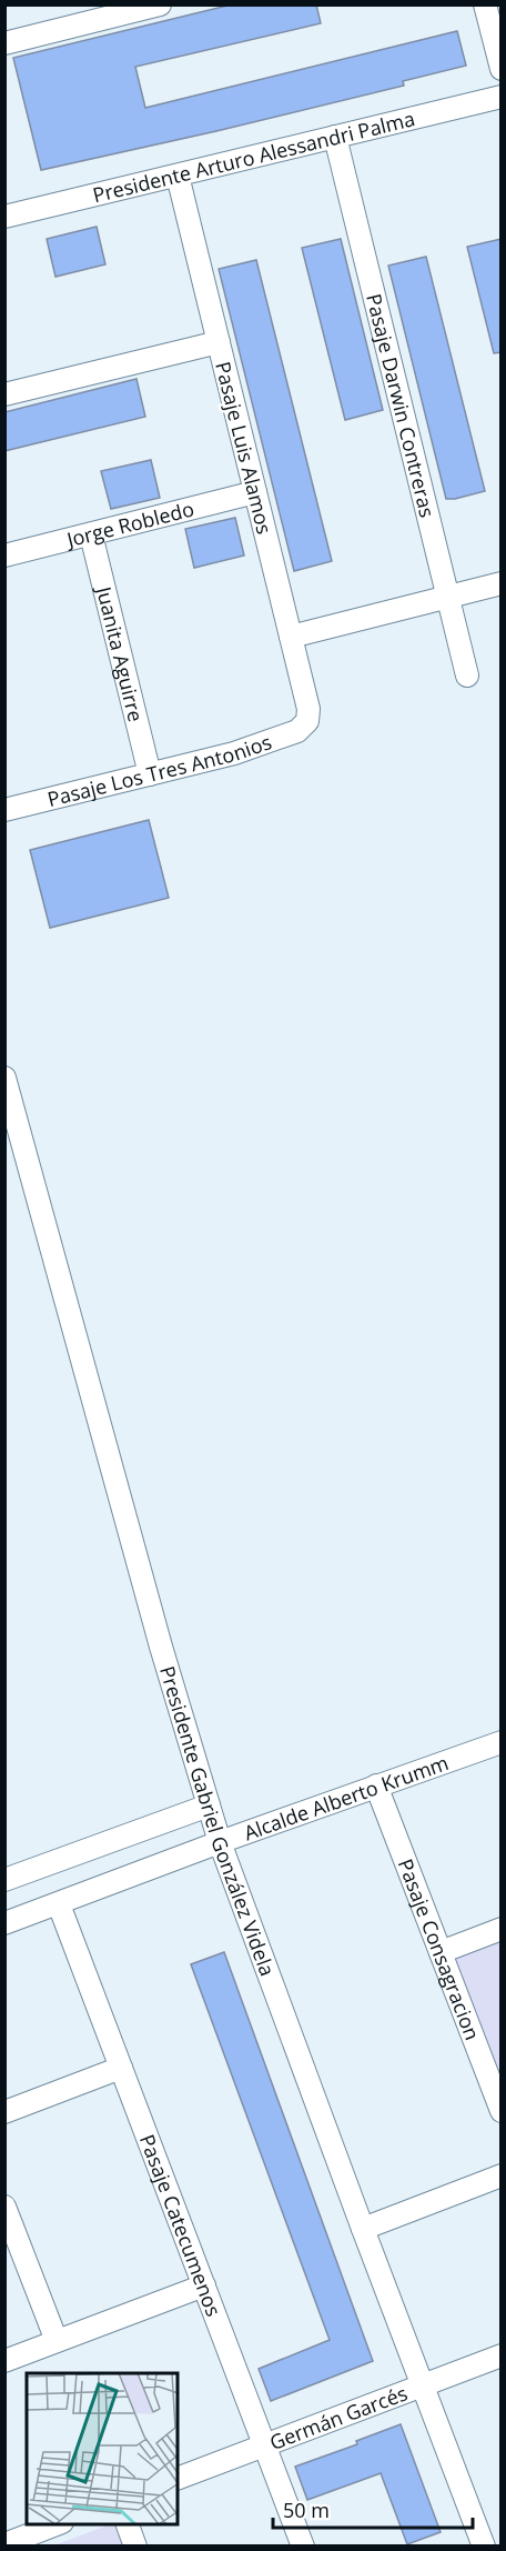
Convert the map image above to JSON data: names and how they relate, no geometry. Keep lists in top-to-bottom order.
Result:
{
  "streets": {
    "street": [
      "Presidente Arturo Alessandri Palma",
      "Pasaje Darwin Contreras",
      "Pasaje Luis Alamos",
      "Jorge Robledo",
      "Juanita Aguirre",
      "Pasaje Los Tres Antonios",
      "Alcalde Alberto Krumm",
      "Presidente Gabriel González Videla",
      "Pasaje Consagracion",
      "Pasaje Catecumenos",
      "Germán Garcés"
    ]
  },
  "crossings": [
    ["Presidente Arturo Alessandri Palma", "Pasaje Darwin Contreras"],
    ["Presidente Arturo Alessandri Palma", "Pasaje Luis Alamos"],
    ["Pasaje Luis Alamos", "Jorge Robledo"],
    ["Pasaje Luis Alamos", "Pasaje Los Tres Antonios"],
    ["Jorge Robledo", "Juanita Aguirre"],
    ["Juanita Aguirre", "Pasaje Los Tres Antonios"],
    ["Alcalde Alberto Krumm", "Presidente Gabriel González Videla"],
    ["Alcalde Alberto Krumm", "Pasaje Consagracion"],
    ["Alcalde Alberto Krumm", "Pasaje Catecumenos"],
    ["Presidente Gabriel González Videla", "Germán Garcés"],
    ["Pasaje Catecumenos", "Germán Garcés"]
  ],
  "scale_bar": "50 m"
}
